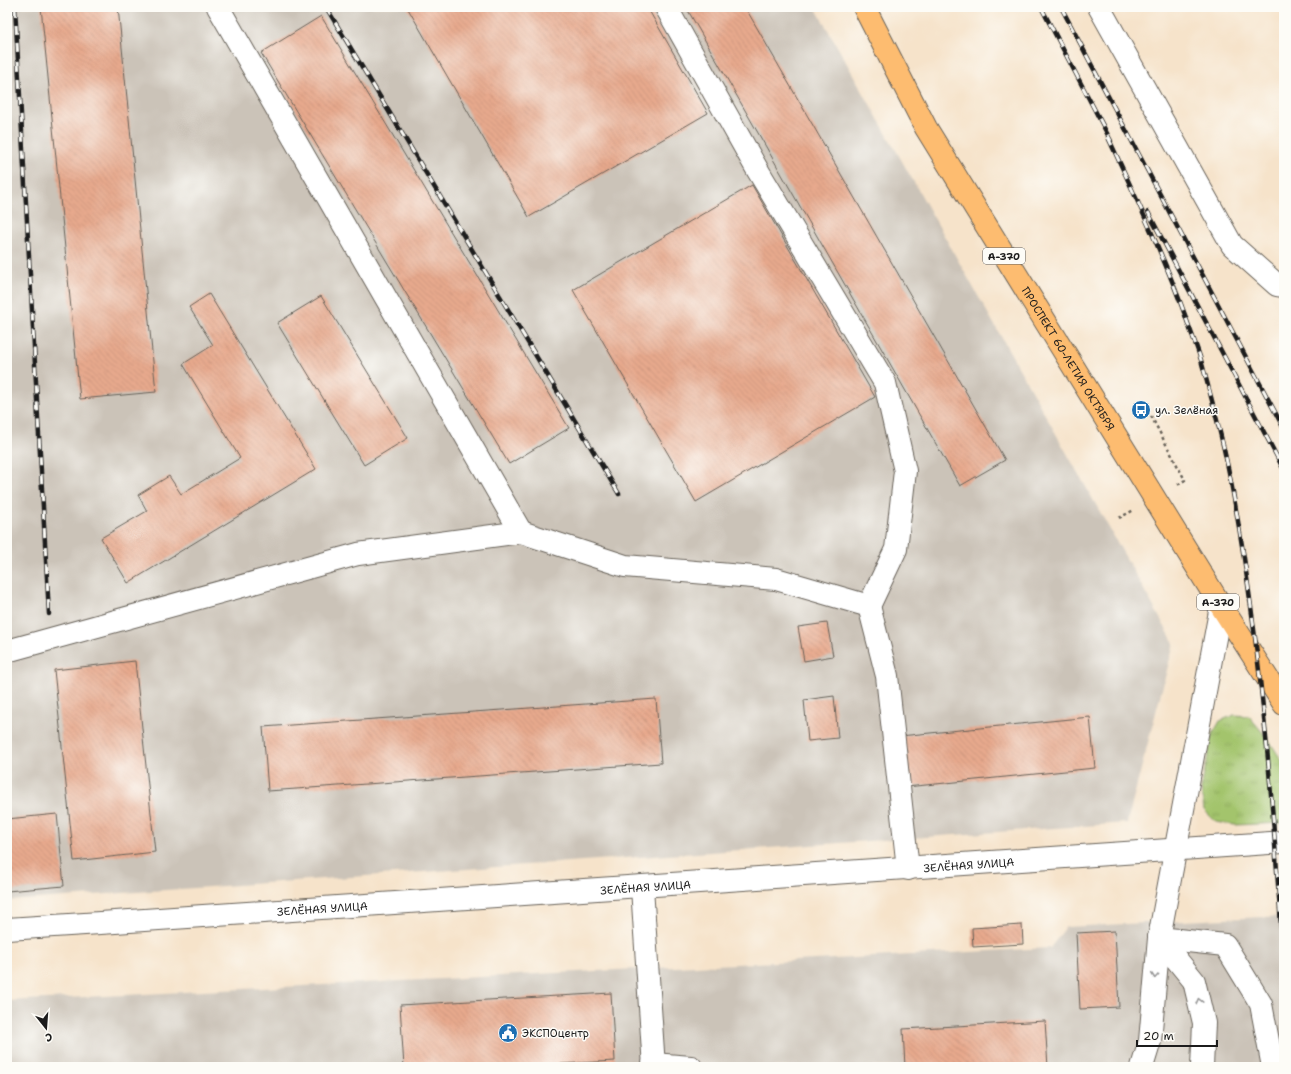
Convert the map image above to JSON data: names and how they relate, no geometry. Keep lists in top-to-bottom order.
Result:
{
  "streets": {
    "highway": ["А-370", "ПРОСПЕКТ 60-ЛЕТИЯ ОКТЯБРЯ"],
    "street": ["ЗЕЛЁНАЯ УЛИЦА"]
  },
  "places": {
    "bus stop": ["ул. Зелёная"],
    "public building": ["ЭКСПОцентр"]
  },
  "scale_bar": "20 m",
  "north": "bottom"
}
